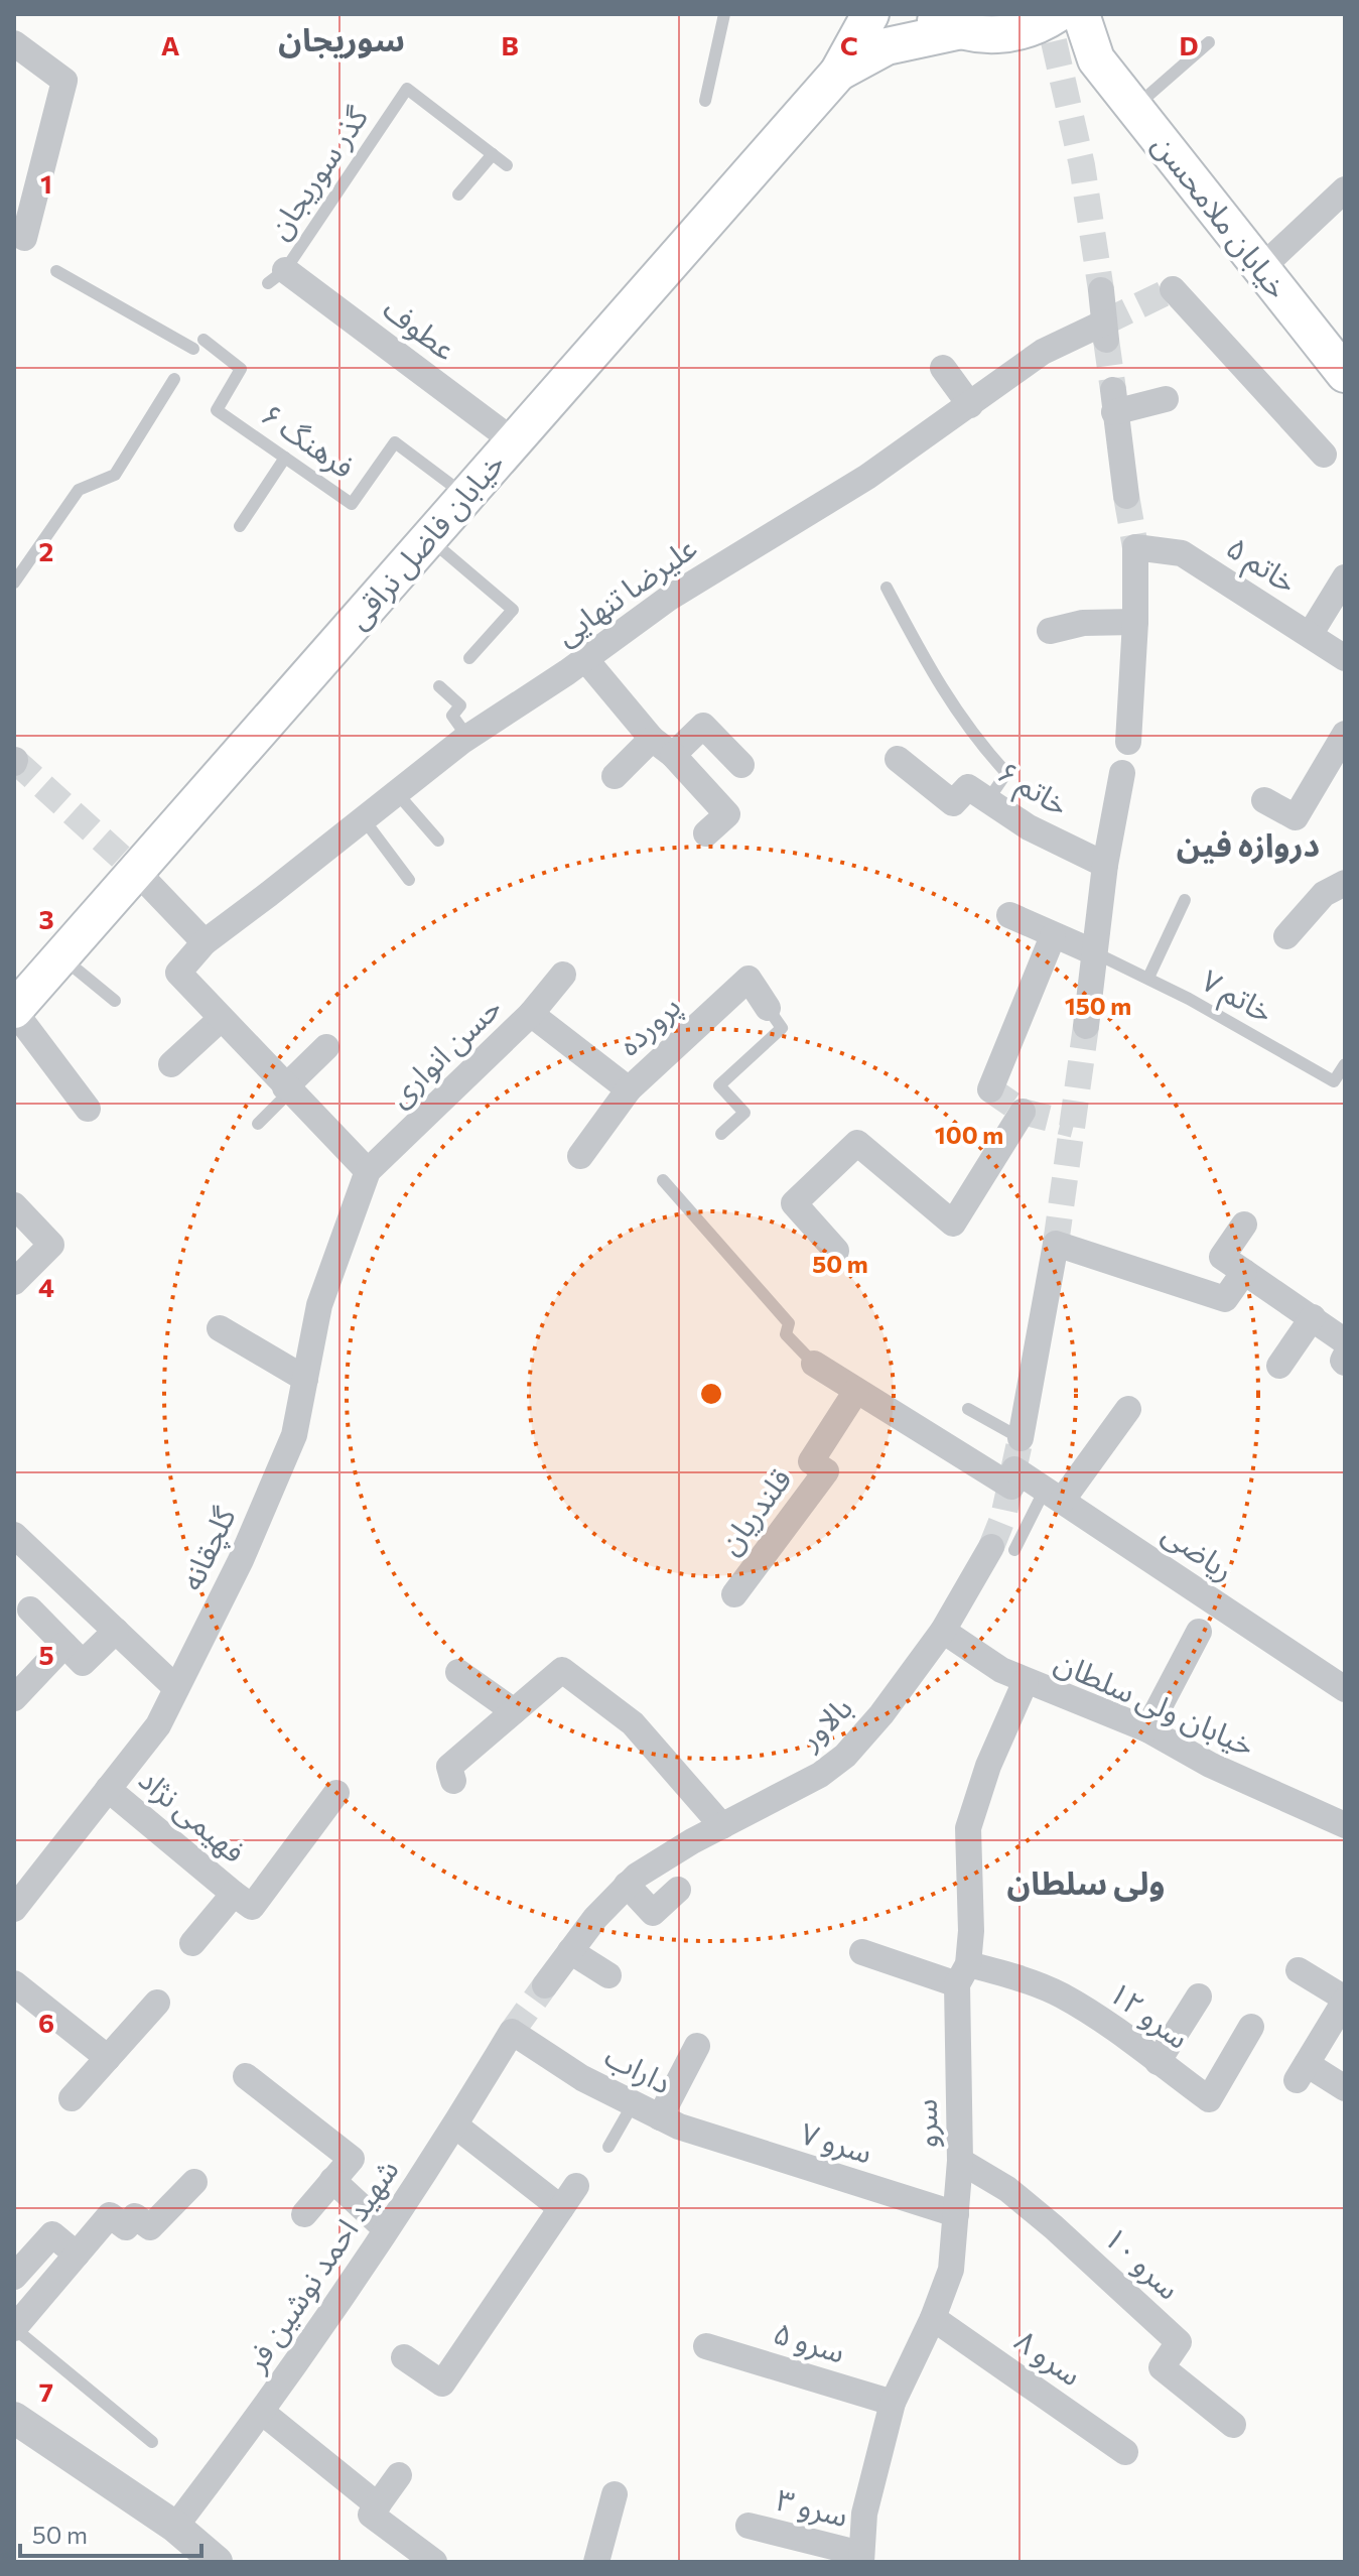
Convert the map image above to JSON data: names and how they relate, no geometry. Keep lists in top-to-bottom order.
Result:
{
  "streets": {
    "main road": ["خیابان ملامحسن", "خیابان فاضل نراقی"],
    "street": [
      "عطوف",
      "خاتم ۵",
      "علیرضا تنهایی",
      "خاتم ۶",
      "پرورده",
      "حسن انواری",
      "قلندریان",
      "گلچقانه",
      "ریاضی",
      "خیابان ولی سلطان",
      "بالاور",
      "فهیمی نژاد",
      "سرو ۱۲",
      "داراب",
      "سرو",
      "سرو ۷",
      "سرو ۱۰",
      "شهید احمد نوشین فر",
      "سرو ۵",
      "سرو ۸",
      "سرو ۳"
    ],
    "lane": ["گذر سوریجان", "فرهنگ ۶", "خاتم ۷"]
  },
  "crossings": [
    ["گذر سوریجان", "عطوف"],
    ["عطوف", "خیابان فاضل نراقی"],
    ["فرهنگ ۶", "خیابان فاضل نراقی"],
    ["حسن انواری", "گلچقانه"],
    ["قلندریان", "ریاضی"],
    ["گلچقانه", "فهیمی نژاد"],
    ["خیابان ولی سلطان", "بالاور"],
    ["خیابان ولی سلطان", "سرو"],
    ["سرو ۱۲", "سرو"],
    ["داراب", "سرو ۷"],
    ["داراب", "شهید احمد نوشین فر"],
    ["سرو", "سرو ۷"],
    ["سرو", "سرو ۱۰"],
    ["سرو", "سرو ۵"],
    ["سرو", "سرو ۸"],
    ["سرو", "سرو ۳"]
  ],
  "districts": ["سوریجان", "دروازه فین", "ولی سلطان"],
  "scale_bar": "50 m",
  "grid": {
    "columns": [
      "A",
      "B",
      "C",
      "D"
    ],
    "rows": [
      "1",
      "2",
      "3",
      "4",
      "5",
      "6",
      "7"
    ]
  },
  "rings": ["150 m", "100 m", "50 m"]
}
